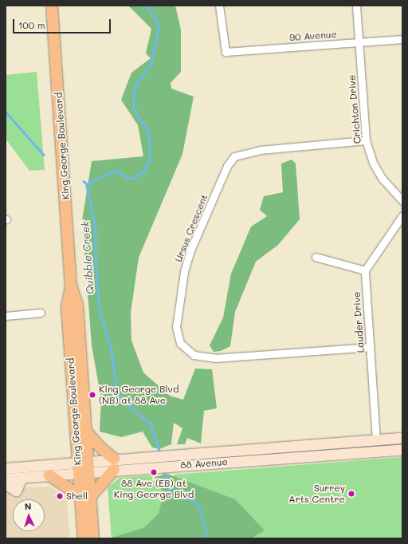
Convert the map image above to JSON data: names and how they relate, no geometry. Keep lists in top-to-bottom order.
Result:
{
  "streets": {
    "main road": ["King George Boulevard", "88 Avenue"],
    "street": [
      "90 Avenue",
      "Crichton Drive",
      "Ursus Crescent",
      "Lauder Drive"
    ]
  },
  "crossings": [
    ["90 Avenue", "Crichton Drive"],
    ["Crichton Drive", "Ursus Crescent"],
    ["King George Boulevard", "88 Avenue"],
    ["Ursus Crescent", "Lauder Drive"],
    ["Lauder Drive", "88 Avenue"]
  ],
  "water": ["Quibble Creek"],
  "places": [
    "King George Blvd (NB) at 88 Ave",
    "88 Ave (EB) at King George Blvd",
    "Surrey Arts Centre",
    "Shell"
  ],
  "scale_bar": "100 m",
  "north": "top"
}
